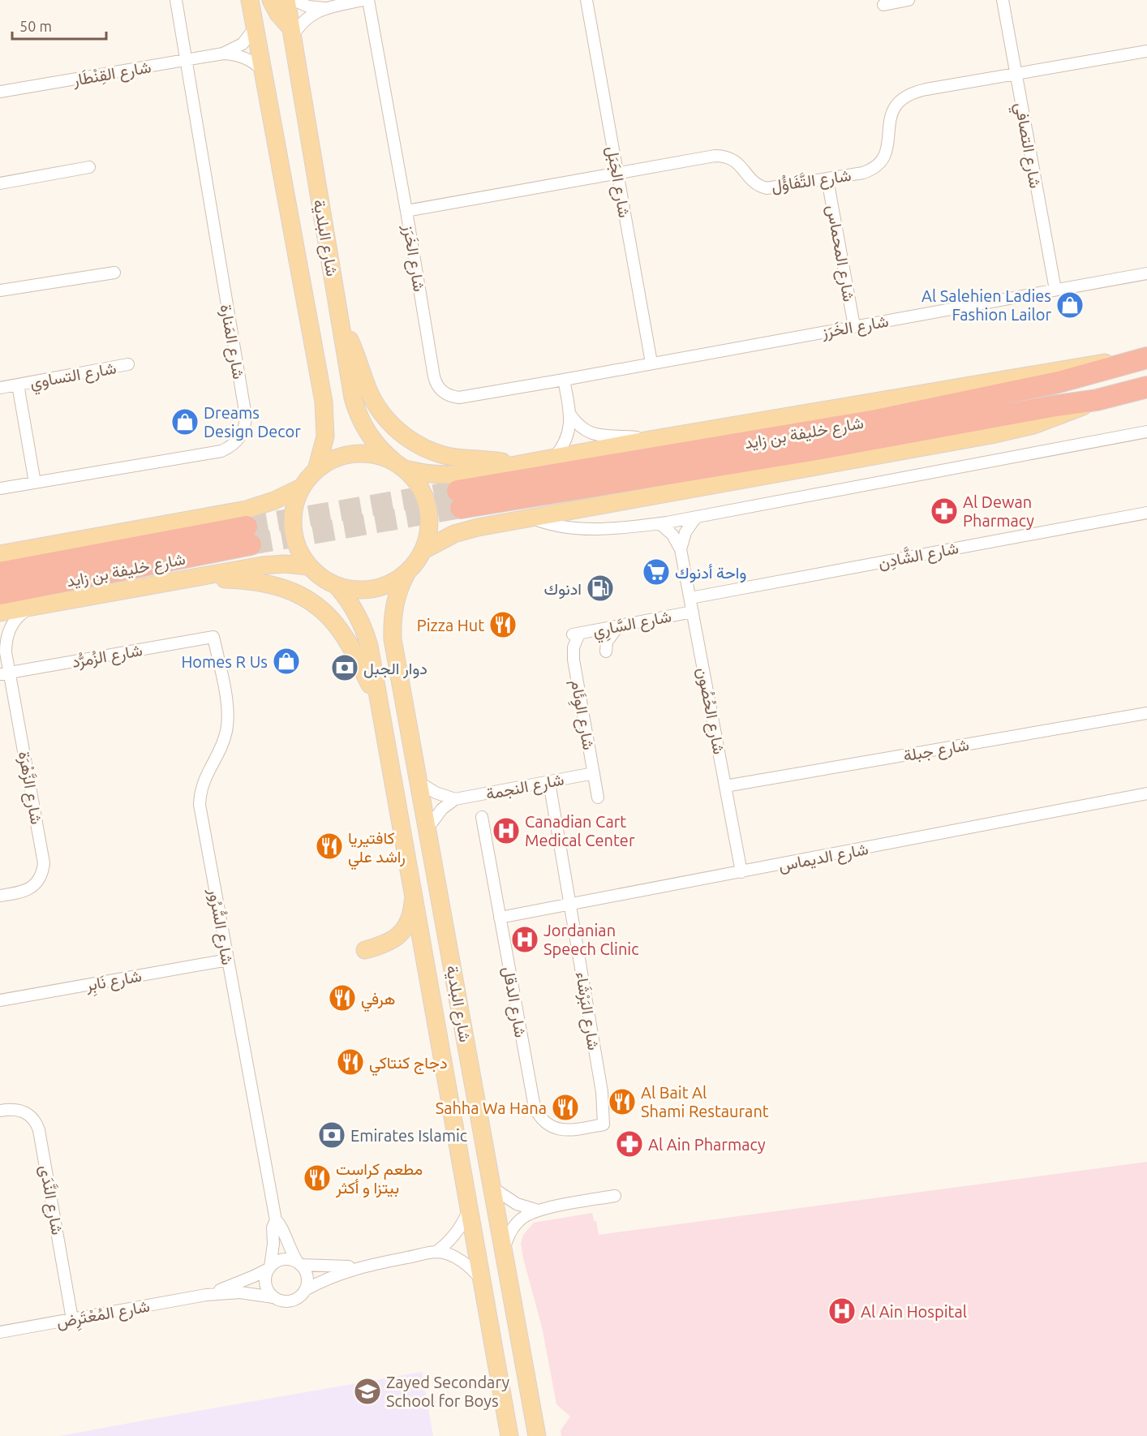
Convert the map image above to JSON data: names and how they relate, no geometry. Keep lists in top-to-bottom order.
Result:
{
  "streets": {
    "highway": ["شارع خليفة بن زايد"],
    "main road": ["شارع البلدية"],
    "street": [
      "شارع القِنْطَار",
      "شارع التصافي",
      "شارع التَّفَاؤُل",
      "شارع الجَبَل",
      "شارع المحماس",
      "شارع الخَرَز",
      "شارع المَنارة",
      "شارع التساوي",
      "شارع الشَّادِن",
      "شارع السَّارِي",
      "شارع الزُمرُّد",
      "شارع الحُصُون",
      "شارع الوِئَام",
      "شارع جبلة",
      "شارع النجمة",
      "شارع الزَّهْرَة",
      "شارع الديماس",
      "شارع السُّرُور",
      "شارع نَابِر",
      "شارع الدقل",
      "شارع البَرْشَاء",
      "شارع النَّدَى",
      "شارع المُعْتَرِض"
    ]
  },
  "crossings": [
    ["شارع القِنْطَار", "شارع البلدية"],
    ["شارع القِنْطَار", "شارع المَنارة"],
    ["شارع التصافي", "شارع التَّفَاؤُل"],
    ["شارع التصافي", "شارع الخَرَز"],
    ["شارع التَّفَاؤُل", "شارع الجَبَل"],
    ["شارع التَّفَاؤُل", "شارع المحماس"],
    ["شارع التَّفَاؤُل", "شارع الخَرَز"],
    ["شارع الجَبَل", "شارع الخَرَز"],
    ["شارع المحماس", "شارع الخَرَز"],
    ["شارع المَنارة", "شارع التساوي"],
    ["شارع الشَّادِن", "شارع الحُصُون"],
    ["شارع السَّارِي", "شارع الحُصُون"],
    ["شارع السَّارِي", "شارع الوِئَام"],
    ["شارع الزُمرُّد", "شارع الزَّهْرَة"],
    ["شارع الزُمرُّد", "شارع السُّرُور"],
    ["شارع الحُصُون", "شارع جبلة"],
    ["شارع الحُصُون", "شارع الديماس"],
    ["شارع الوِئَام", "شارع النجمة"],
    ["شارع النجمة", "شارع البَرْشَاء"],
    ["شارع الديماس", "شارع الدقل"],
    ["شارع الديماس", "شارع البَرْشَاء"],
    ["شارع السُّرُور", "شارع نَابِر"],
    ["شارع السُّرُور", "شارع المُعْتَرِض"],
    ["شارع الدقل", "شارع البَرْشَاء"],
    ["شارع النَّدَى", "شارع المُعْتَرِض"]
  ],
  "places": {
    "shop": ["Al Salehien Ladies Fashion Lailor", "Dreams Design Decor", "Homes R Us"],
    "pharmacy": ["Al Dewan Pharmacy", "Al Ain Pharmacy"],
    "supermarket": ["واحة أدنوك"],
    "fuel station": ["ادنوك"],
    "restaurant": [
      "Pizza Hut",
      "كافتيريا راشد علي",
      "هرفي",
      "دجاج كنتاكي",
      "Al Bait Al Shami Restaurant",
      "Sahha Wa Hana",
      "مطعم كراست بيتزا و أكثر"
    ],
    "bank": ["دوار الجبل", "Emirates Islamic"],
    "hospital": ["Canadian Cart Medical Center", "Jordanian Speech Clinic", "Al Ain Hospital"],
    "school or university": ["Zayed Secondary School for Boys"]
  },
  "scale_bar": "50 m"
}
